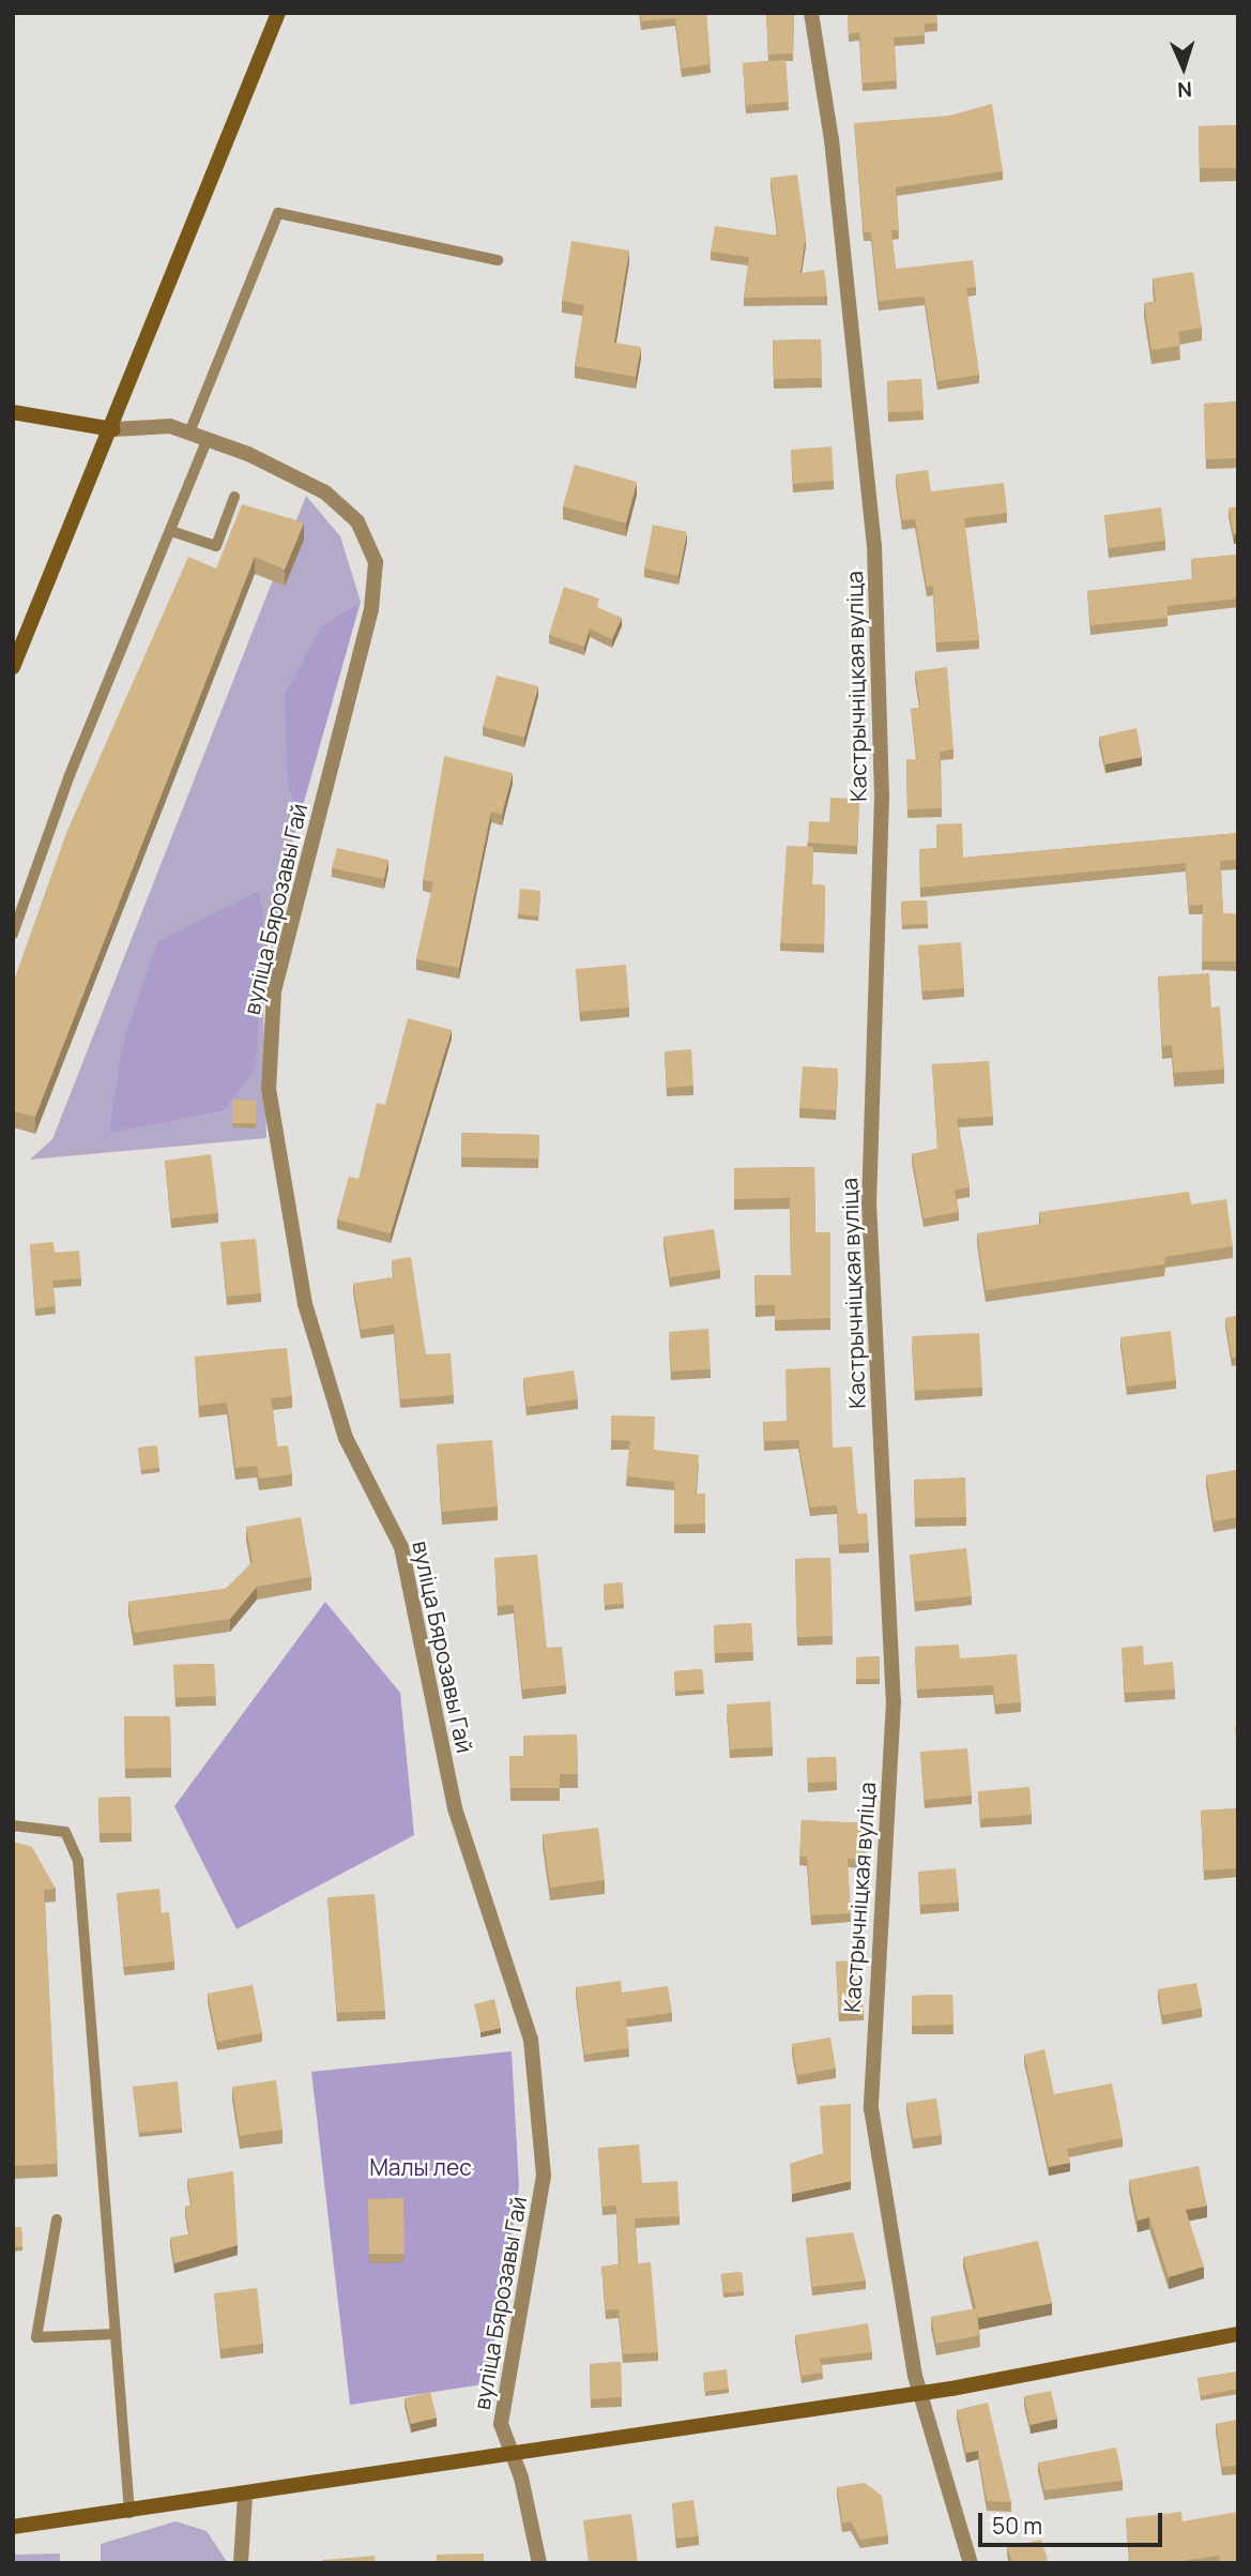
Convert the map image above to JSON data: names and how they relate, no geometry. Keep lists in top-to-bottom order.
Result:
{
  "streets": {
    "street": ["Кастрычніцкая вуліца", "вуліца Бярозавы Гай"]
  },
  "parks": ["Малы лес"],
  "scale_bar": "50 m",
  "north": "bottom"
}
